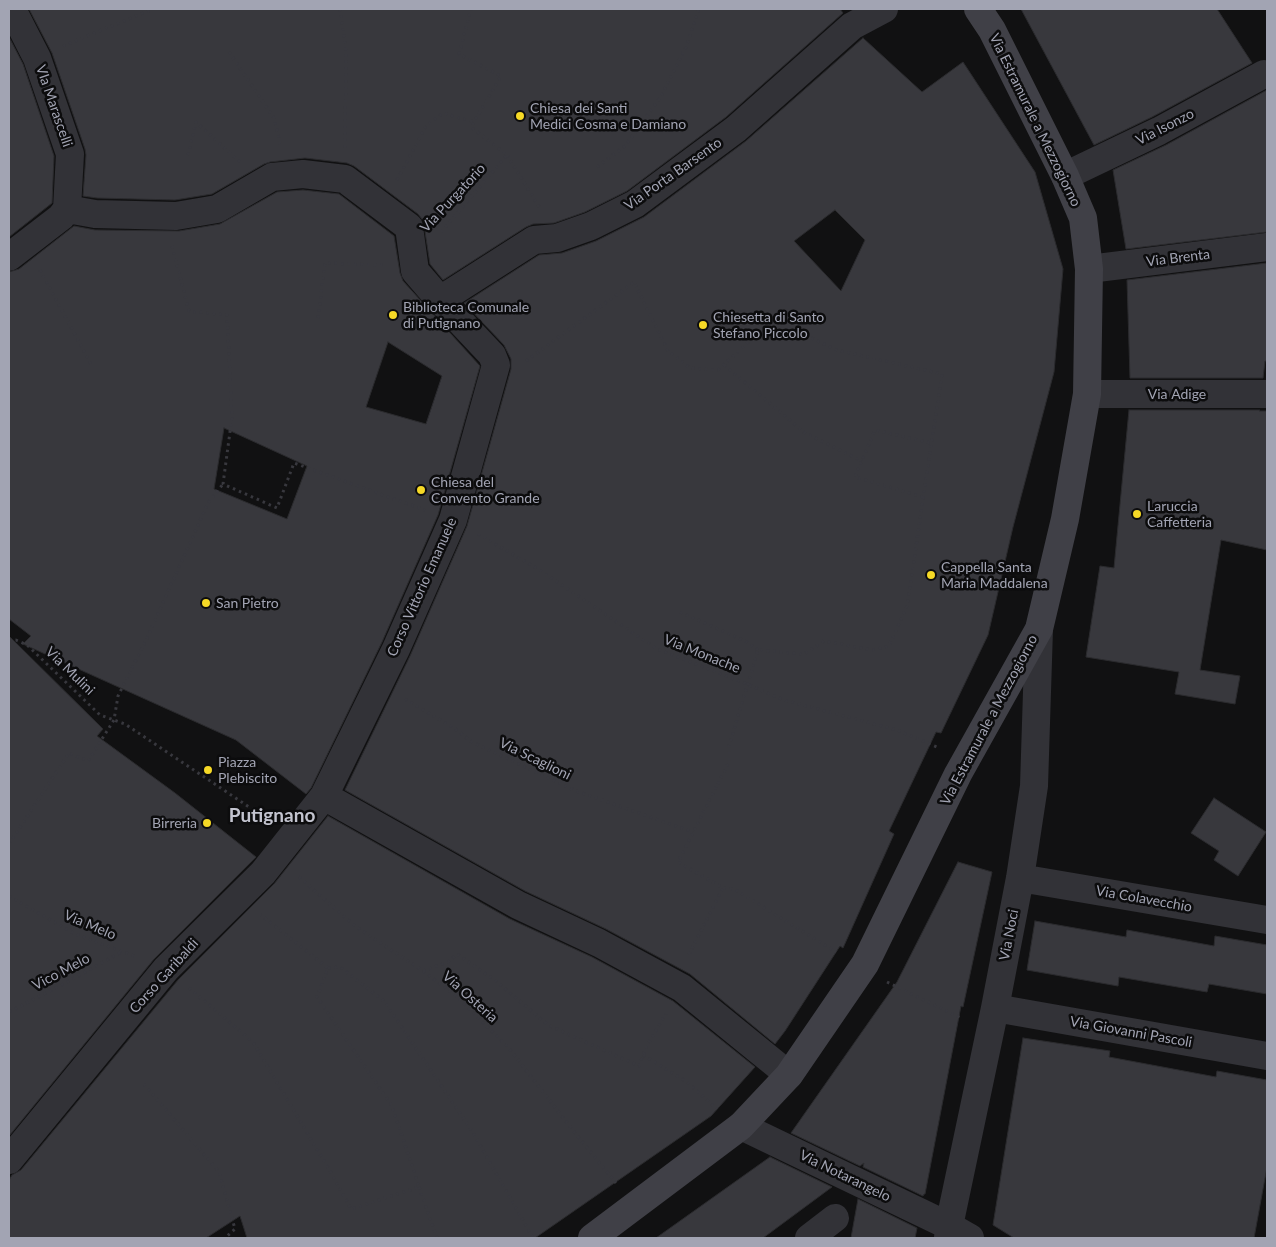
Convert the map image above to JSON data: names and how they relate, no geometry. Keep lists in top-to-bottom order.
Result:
{
  "streets": {
    "street": [
      "VIa Marascelli",
      "Via Estramurale a Mezzogiorno",
      "Via Isonzo",
      "Via Porta Barsento",
      "Via Brenta",
      "Via Adige",
      "Corso Vittorio Emanuele",
      "Via Colavecchio",
      "Via Noci",
      "Corso Garibaldi",
      "Via Giovanni Pascoli",
      "Via Notarangelo"
    ],
    "path": [
      "Via Purgatorio",
      "Via Monache",
      "Via Mulini",
      "Via Scaglioni",
      "Via Melo",
      "Vico Melo",
      "Via Osteria"
    ]
  },
  "crossings": [
    ["Via Estramurale a Mezzogiorno", "Via Isonzo"],
    ["Via Estramurale a Mezzogiorno", "Via Brenta"],
    ["Via Estramurale a Mezzogiorno", "Via Adige"],
    ["Via Estramurale a Mezzogiorno", "Via Noci"],
    ["Via Estramurale a Mezzogiorno", "Via Notarangelo"],
    ["Corso Vittorio Emanuele", "Via Monache"],
    ["Corso Vittorio Emanuele", "Via Scaglioni"],
    ["Corso Vittorio Emanuele", "Corso Garibaldi"],
    ["Via Colavecchio", "Via Noci"],
    ["Via Melo", "Vico Melo"],
    ["Via Melo", "Corso Garibaldi"],
    ["Via Noci", "Via Giovanni Pascoli"],
    ["Via Noci", "Via Notarangelo"],
    ["Corso Garibaldi", "Via Osteria"]
  ],
  "districts": ["Putignano"],
  "places": [
    "Chiesa dei Santi Medici Cosma e Damiano",
    "Biblioteca Comunale di Putignano",
    "Chiesetta di Santo Stefano Piccolo",
    "Chiesa del Convento Grande",
    "Laruccia Caffetteria",
    "Cappella Santa Maria Maddalena",
    "San Pietro",
    "Piazza Plebiscito",
    "Birreria"
  ]
}
